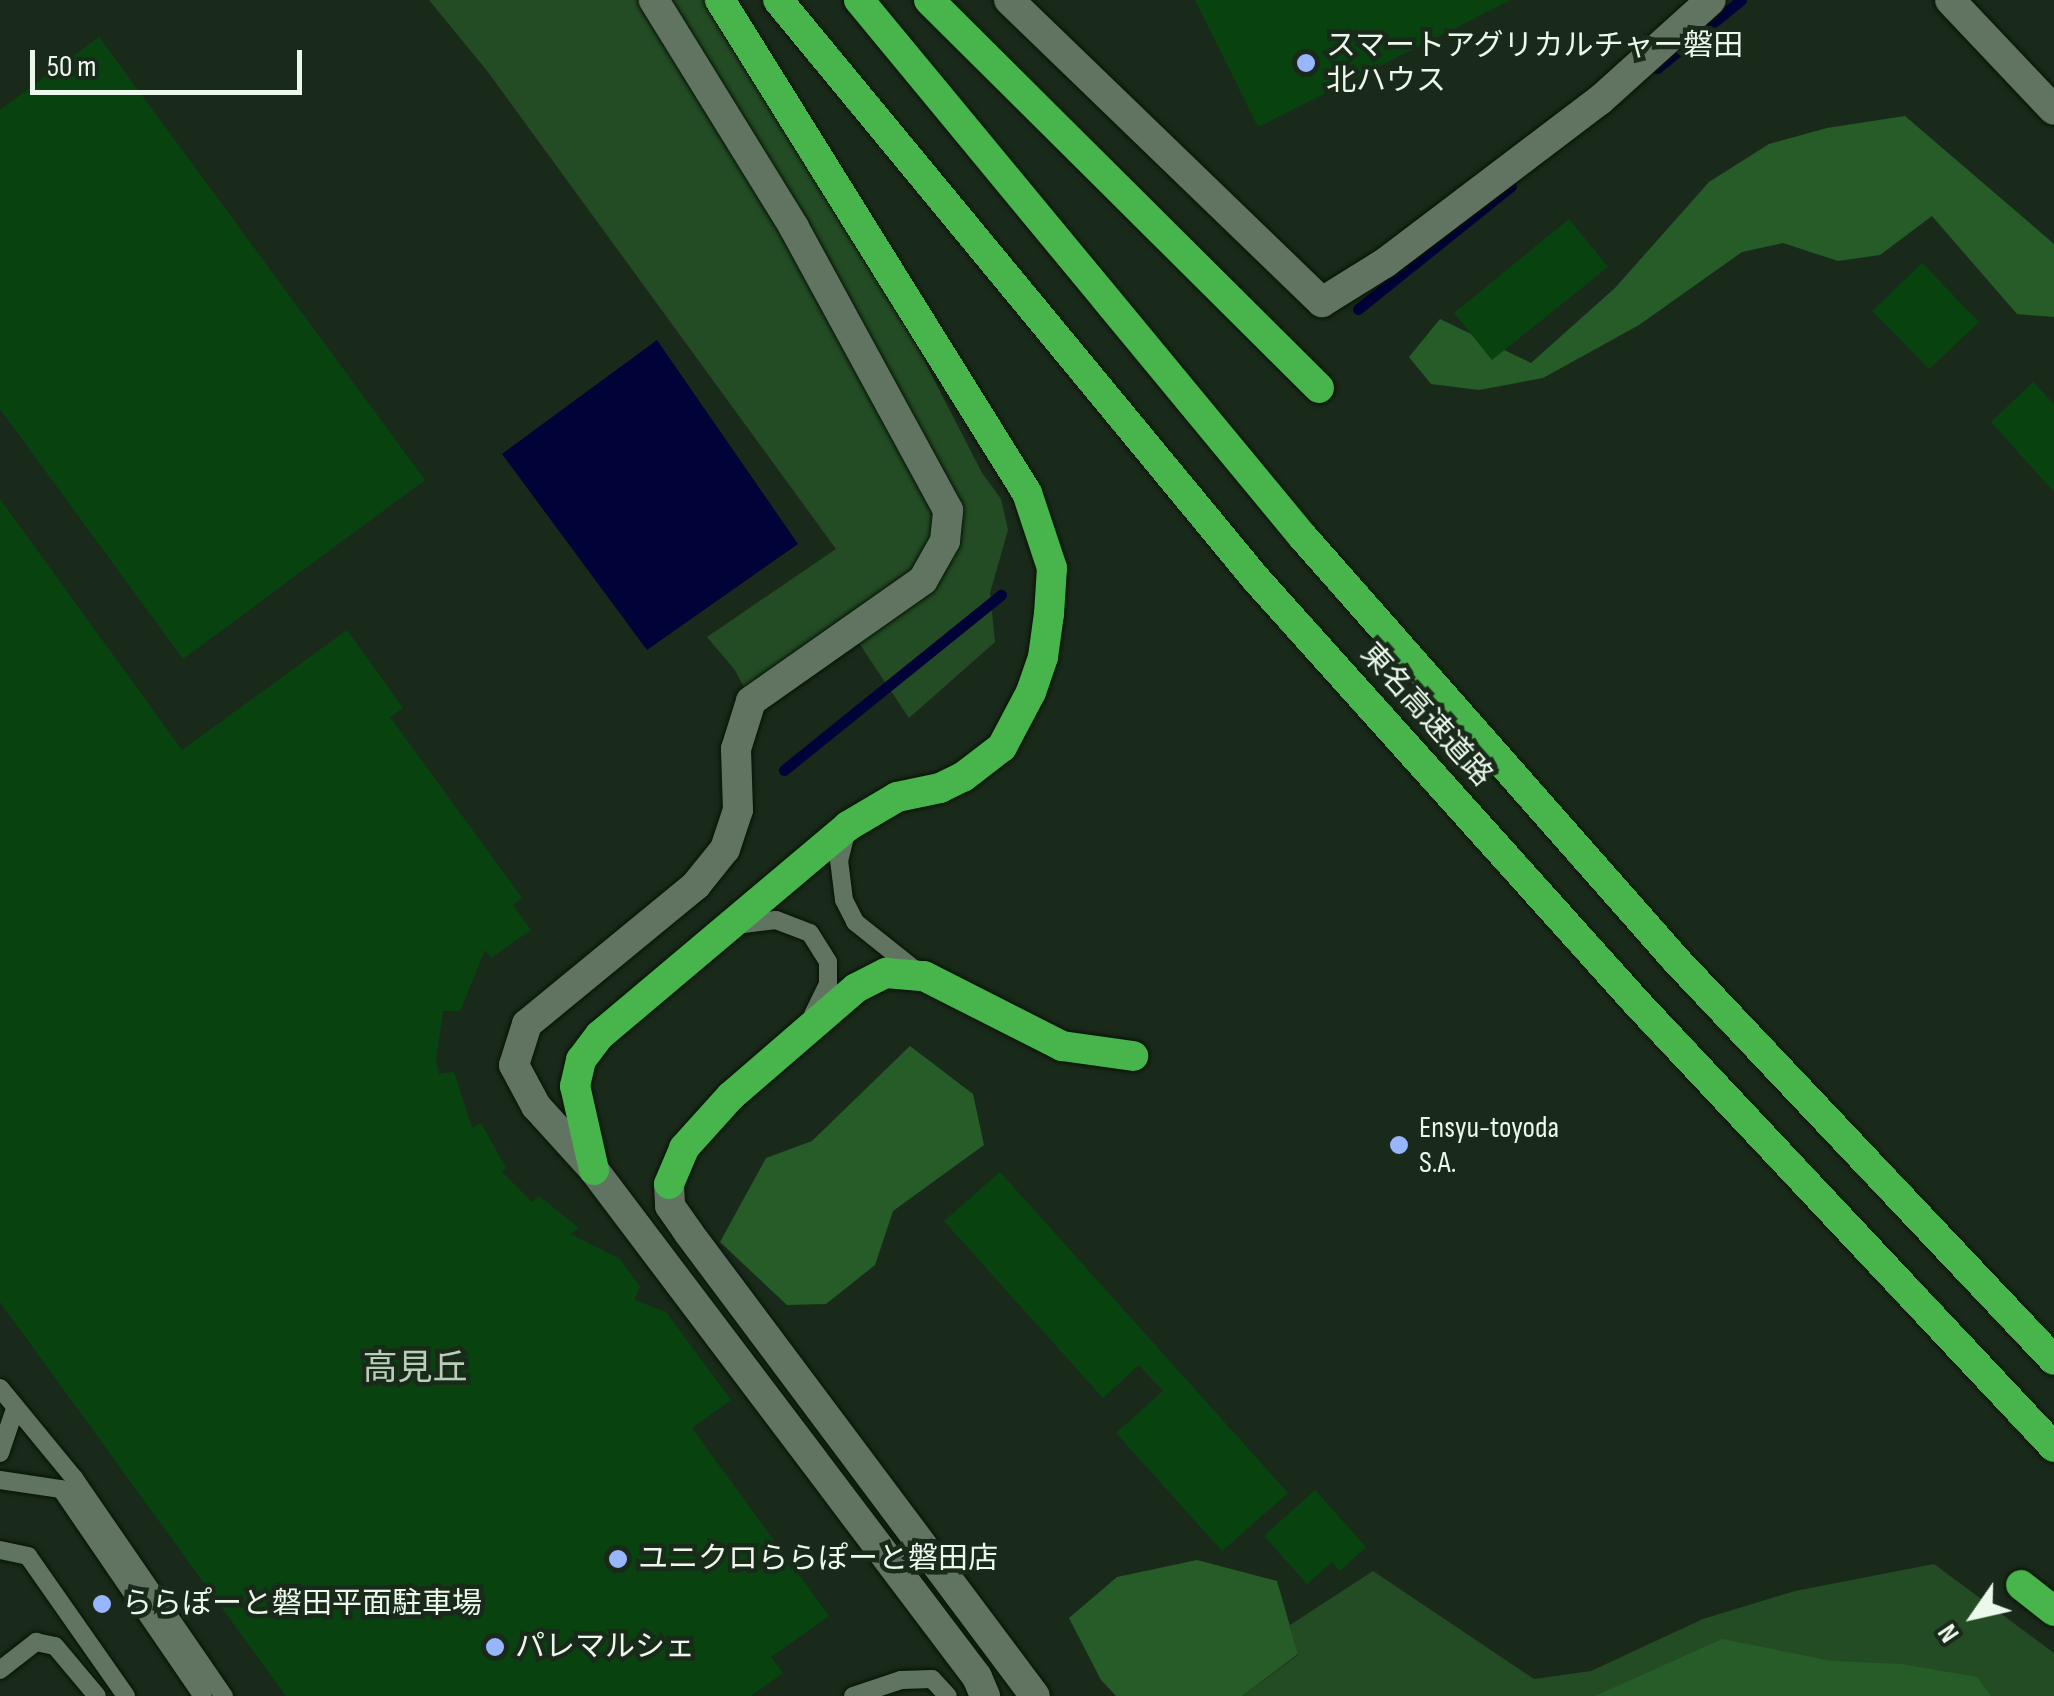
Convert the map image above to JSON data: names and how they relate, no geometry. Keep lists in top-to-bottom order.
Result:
{
  "streets": {
    "highway": ["東名高速道路"]
  },
  "districts": ["高見丘"],
  "places": [
    "スマートアグリカルチャー磐田 北ハウス",
    "Ensyu-toyoda S.A.",
    "ユニクロららぽーと磐田店",
    "ららぽーと磐田平面駐車場",
    "パレマルシェ"
  ],
  "scale_bar": "50 m",
  "north": "bottom left"
}
